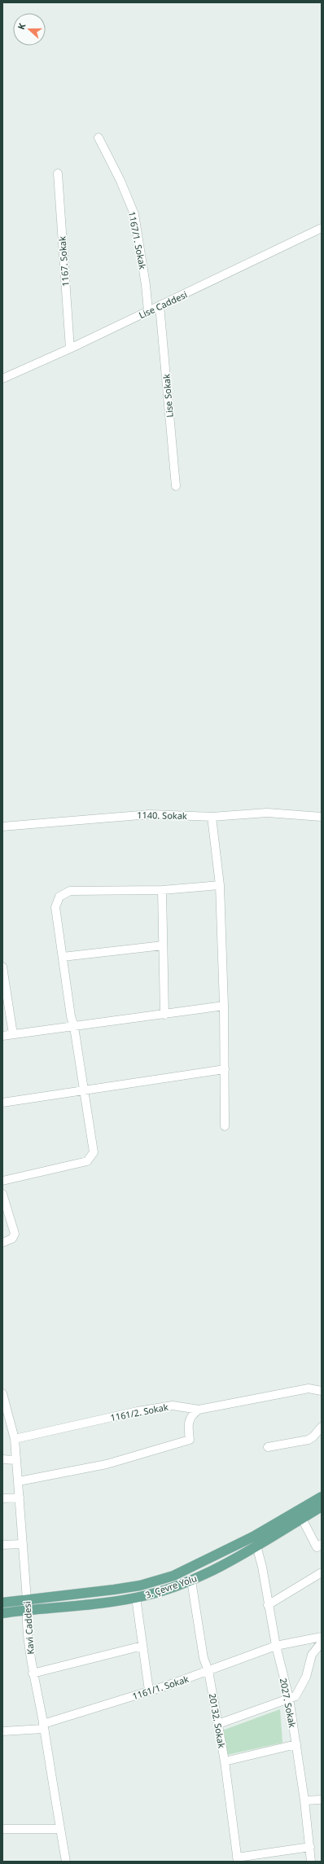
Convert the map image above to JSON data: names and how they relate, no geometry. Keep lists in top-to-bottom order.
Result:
{
  "streets": {
    "main road": ["3. Çevre Yolu"],
    "street": [
      "1167/1. Sokak",
      "1167. Sokak",
      "Lise Caddesi",
      "Lise Sokak",
      "1140. Sokak",
      "1161/2. Sokak",
      "Kavi Caddesi",
      "1161/1. Sokak",
      "2027. Sokak",
      "20132. Sokak"
    ]
  },
  "crossings": [
    ["1167/1. Sokak", "Lise Caddesi"],
    ["1167. Sokak", "Lise Caddesi"],
    ["Lise Caddesi", "Lise Sokak"],
    ["1161/2. Sokak", "Kavi Caddesi"],
    ["3. Çevre Yolu", "Kavi Caddesi"],
    ["3. Çevre Yolu", "2027. Sokak"],
    ["3. Çevre Yolu", "20132. Sokak"],
    ["Kavi Caddesi", "1161/1. Sokak"],
    ["1161/1. Sokak", "2027. Sokak"],
    ["1161/1. Sokak", "20132. Sokak"]
  ],
  "north": "left"
}
